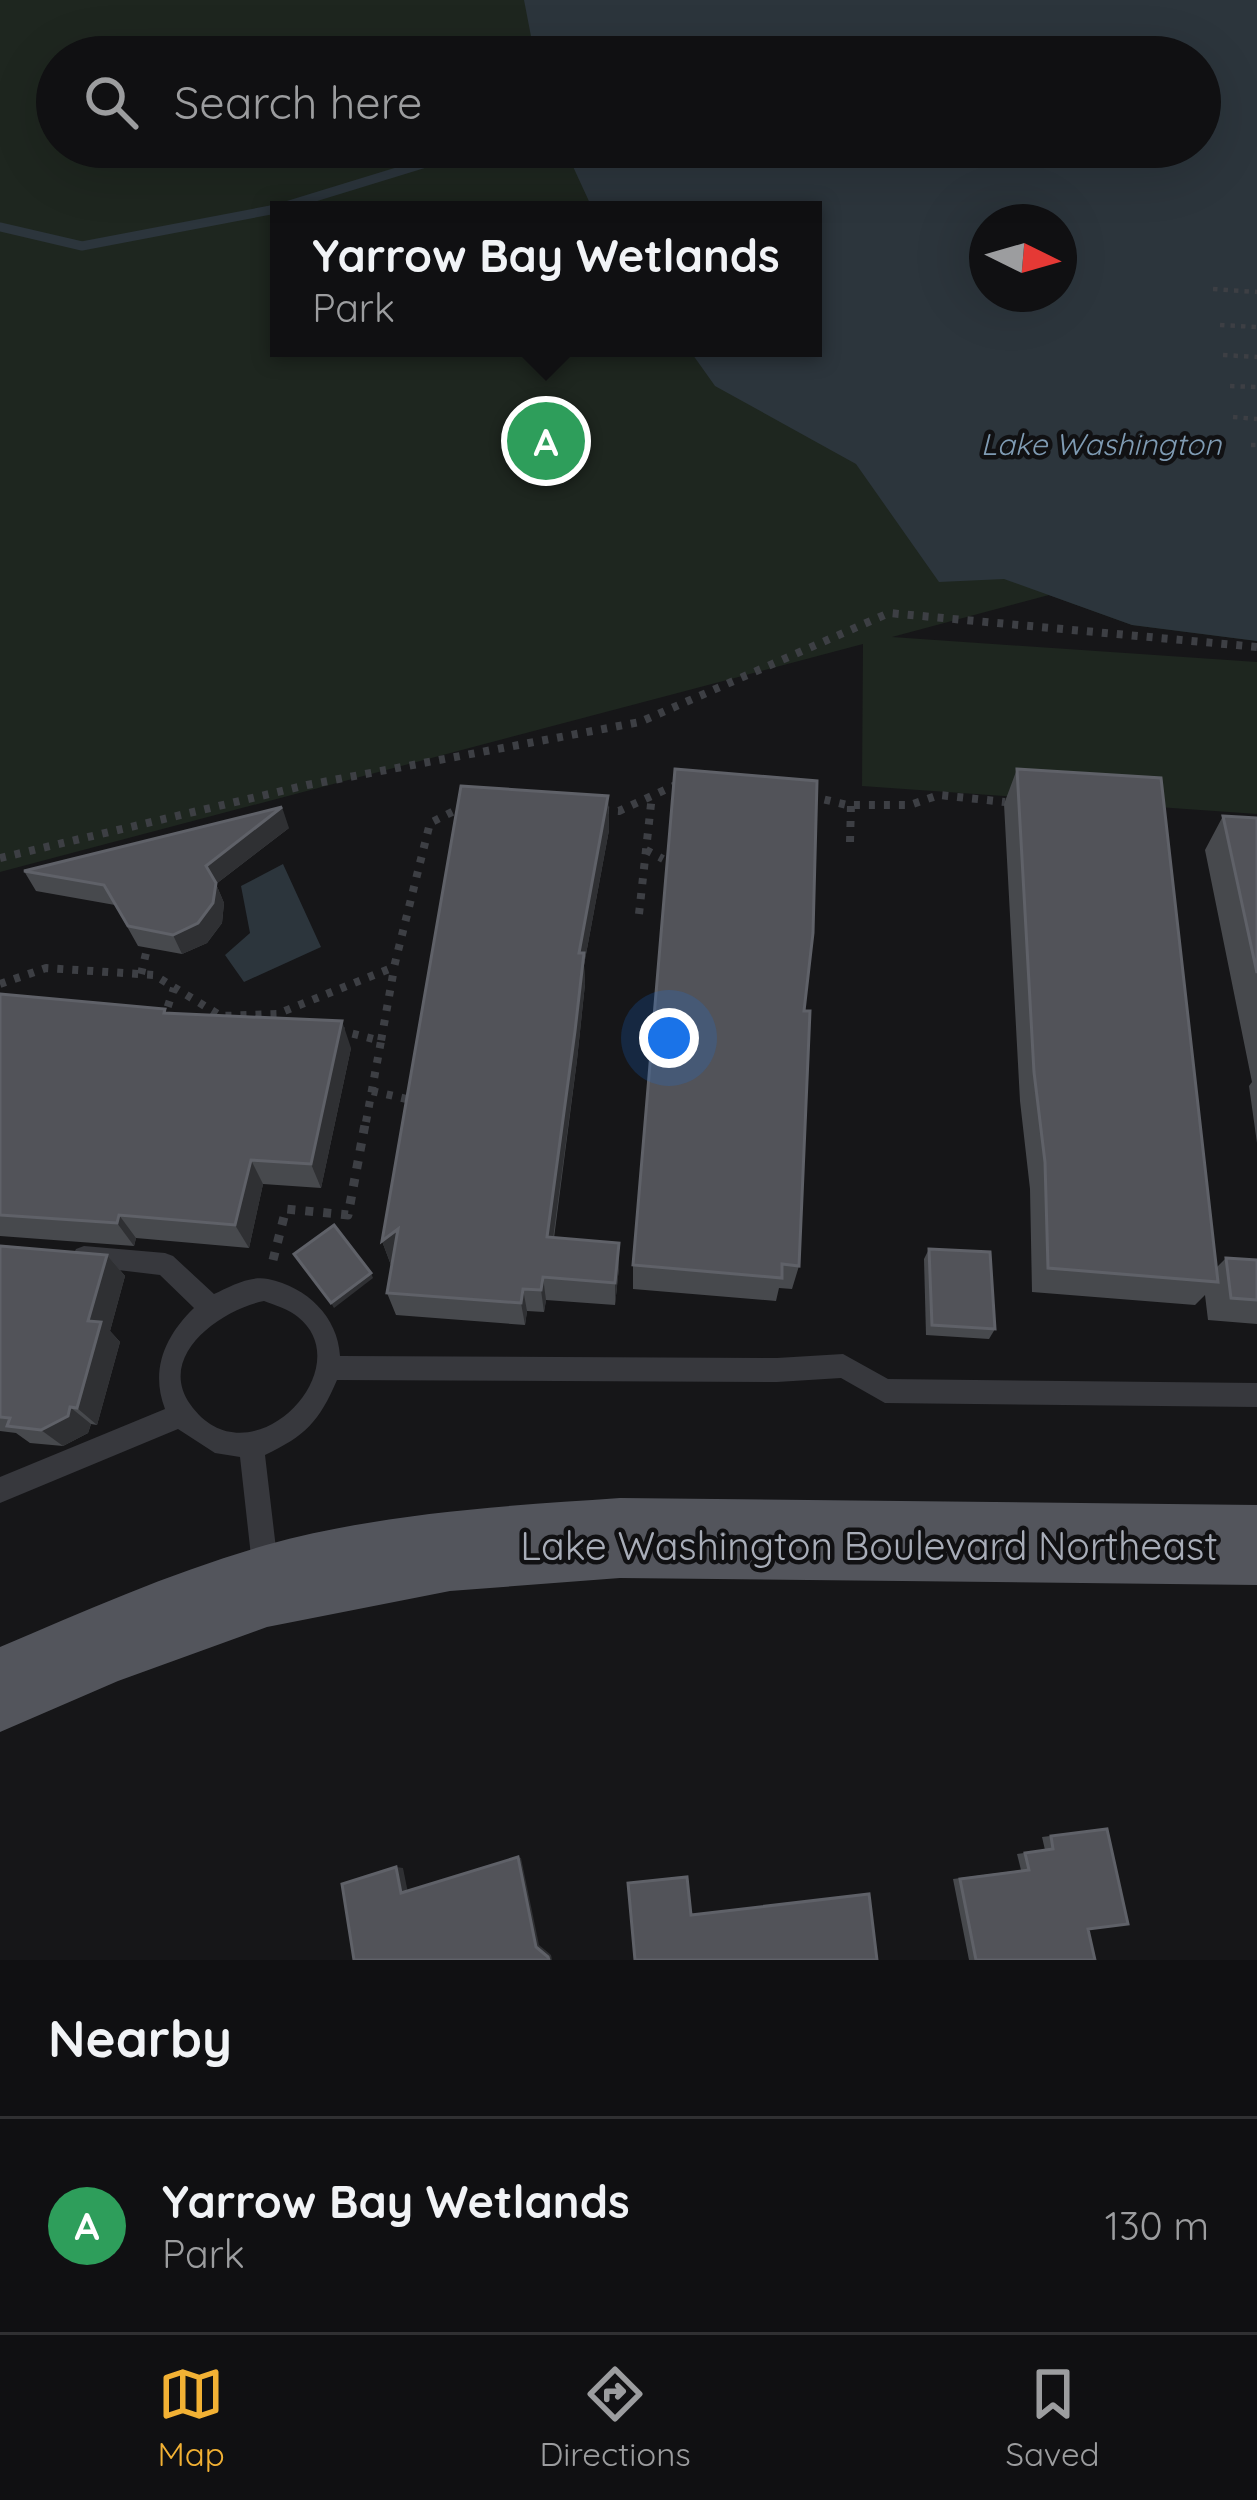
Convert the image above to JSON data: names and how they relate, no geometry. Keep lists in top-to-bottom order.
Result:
{
  "streets": {
    "main road": ["Lake Washington Boulevard Northeast"]
  },
  "water": ["Lake Washington"],
  "north": "right",
  "page": {
    "search": "Search here",
    "popup": ["Yarrow Bay Wetlands", "Park"],
    "pins": "A",
    "heading": "Nearby",
    "list": [
      {
        "mark": "A",
        "name": "Yarrow Bay Wetlands",
        "note": "Park",
        "value": "130 m"
      }
    ],
    "nav": ["Map", "Directions", "Saved"]
  }
}
